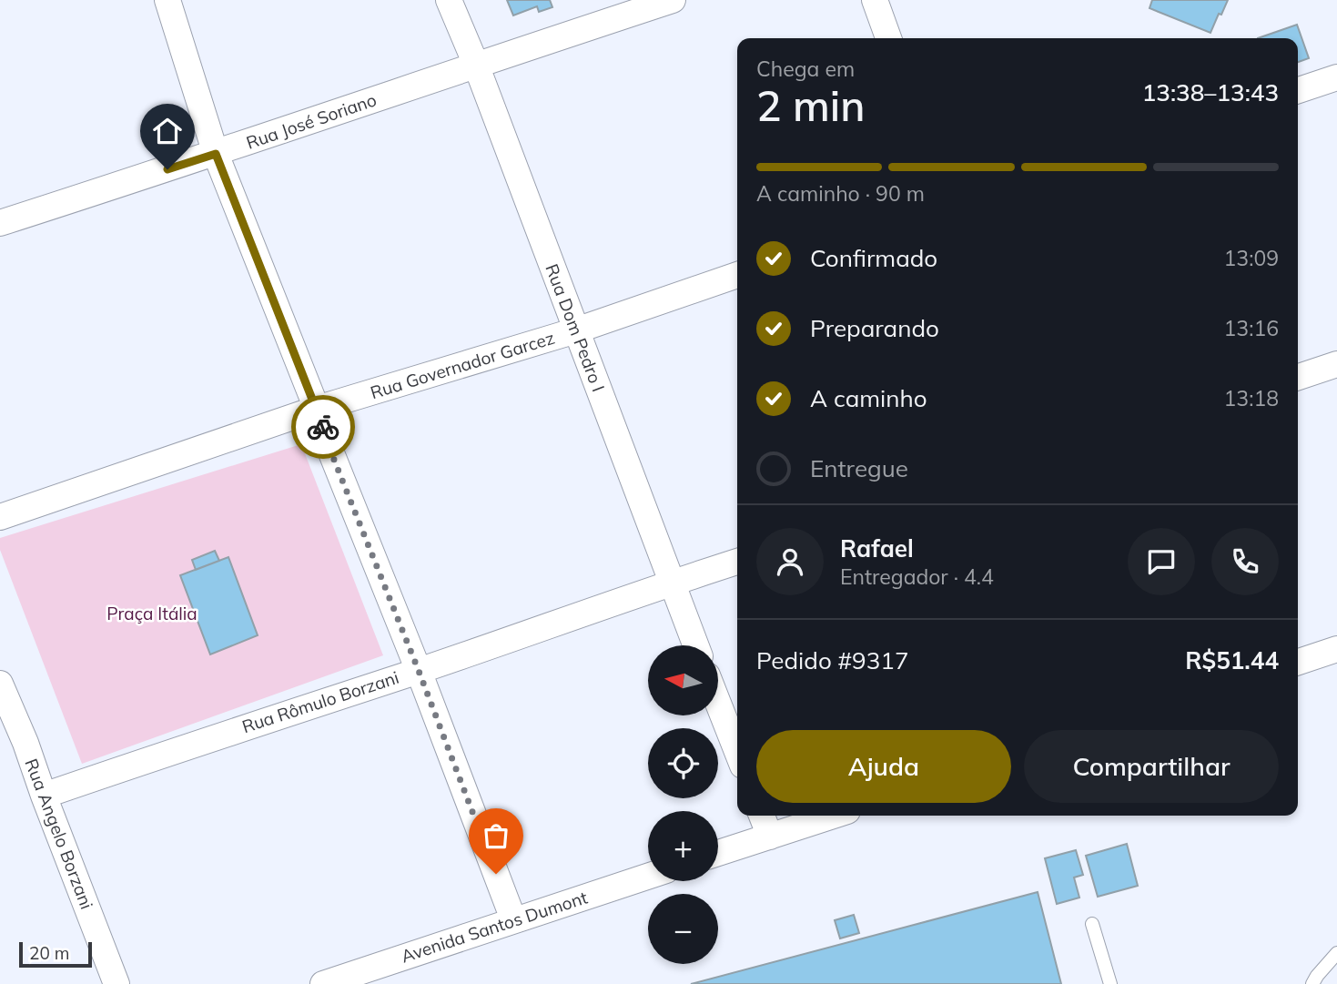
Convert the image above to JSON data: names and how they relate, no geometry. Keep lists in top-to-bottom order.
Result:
{
  "streets": {
    "street": [
      "Rua José Soriano",
      "Rua Dom Pedro I",
      "Rua Governador Garcez",
      "Rua Rômulo Borzani",
      "Rua Angelo Borzani",
      "Avenida Santos Dumont"
    ]
  },
  "crossings": [
    ["Rua José Soriano", "Rua Dom Pedro I"],
    ["Rua Dom Pedro I", "Rua Governador Garcez"],
    ["Rua Dom Pedro I", "Rua Rômulo Borzani"],
    ["Rua Rômulo Borzani", "Rua Angelo Borzani"]
  ],
  "parks": ["Praça Itália"],
  "scale_bar": "20 m",
  "north": "left",
  "page": {
    "heading": ["2 min", "Chega em", "13:38–13:43"],
    "panel": [
      "Rafael",
      "Entregador · 4.4",
      "Pedido #9317",
      "R$51.44"
    ],
    "bar": "A caminho · 90 m",
    "list": [
      ["Confirmado", "13:09"],
      ["Preparando", "13:16"],
      ["A caminho", "13:18"],
      "Entregue"
    ],
    "map_buttons": ["+", "−"],
    "buttons": ["Ajuda", "Compartilhar"],
    "scale": "20 m"
  }
}
